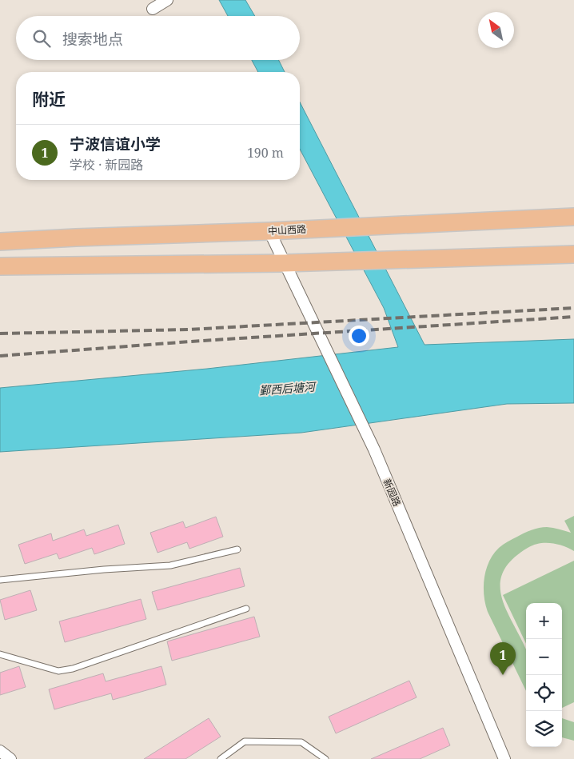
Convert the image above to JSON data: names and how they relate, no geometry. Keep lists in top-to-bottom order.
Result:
{
  "streets": {
    "main road": ["中山西路"],
    "street": ["新园路"]
  },
  "crossings": [
    ["中山西路", "新园路"]
  ],
  "water": ["鄞西后塘河"],
  "north": "top left",
  "page": {
    "search": "搜索地点",
    "heading": "附近",
    "list": [
      {
        "mark": "1",
        "name": "宁波信谊小学",
        "note": "学校 · 新园路",
        "value": "190 m"
      }
    ],
    "map_buttons": ["+", "−"],
    "pins": "1"
  }
}
